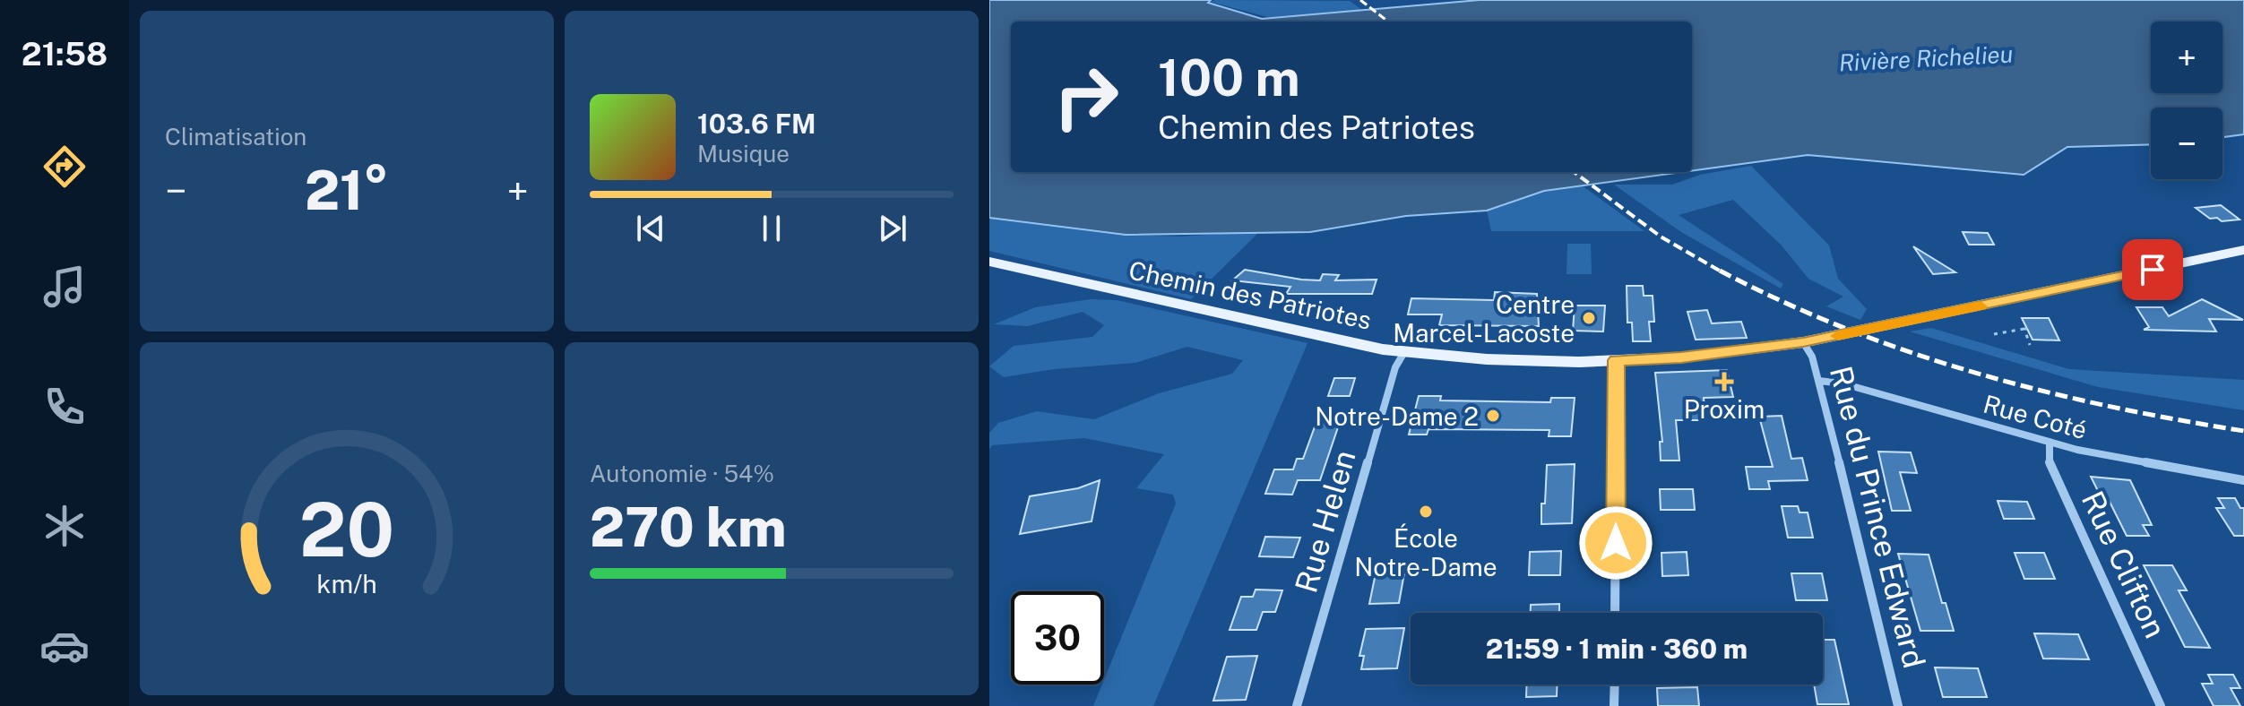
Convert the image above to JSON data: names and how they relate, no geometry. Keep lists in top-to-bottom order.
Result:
{
  "streets": {
    "main road": ["Chemin des Patriotes"],
    "street": [
      "Rue Coté",
      "Rue du Prince Edward",
      "Rue Helen",
      "Rue Clifton"
    ]
  },
  "crossings": [
    ["Chemin des Patriotes", "Rue du Prince Edward"],
    ["Chemin des Patriotes", "Rue Helen"],
    ["Rue Coté", "Rue du Prince Edward"],
    ["Rue Coté", "Rue Clifton"]
  ],
  "water": ["Rivière Richelieu"],
  "places": {
    "other": ["Centre Marcel-Lacoste", "Notre-Dame 2", "École Notre-Dame"],
    "health": ["Proxim"]
  },
  "page": {
    "tabs": "21:58",
    "tile": [
      "Climatisation",
      ["Autonomie · 54%", "270 km"]
    ],
    "map_buttons": ["+", "−"],
    "turn": ["100 m", "Chemin des Patriotes"],
    "song": ["103.6 FM", "Musique"],
    "heat": ["−", "21°", "+"],
    "limit": "30",
    "trip": "21:59 · 1 min · 360 m",
    "gauge": ["20", "km/h"]
  }
}
